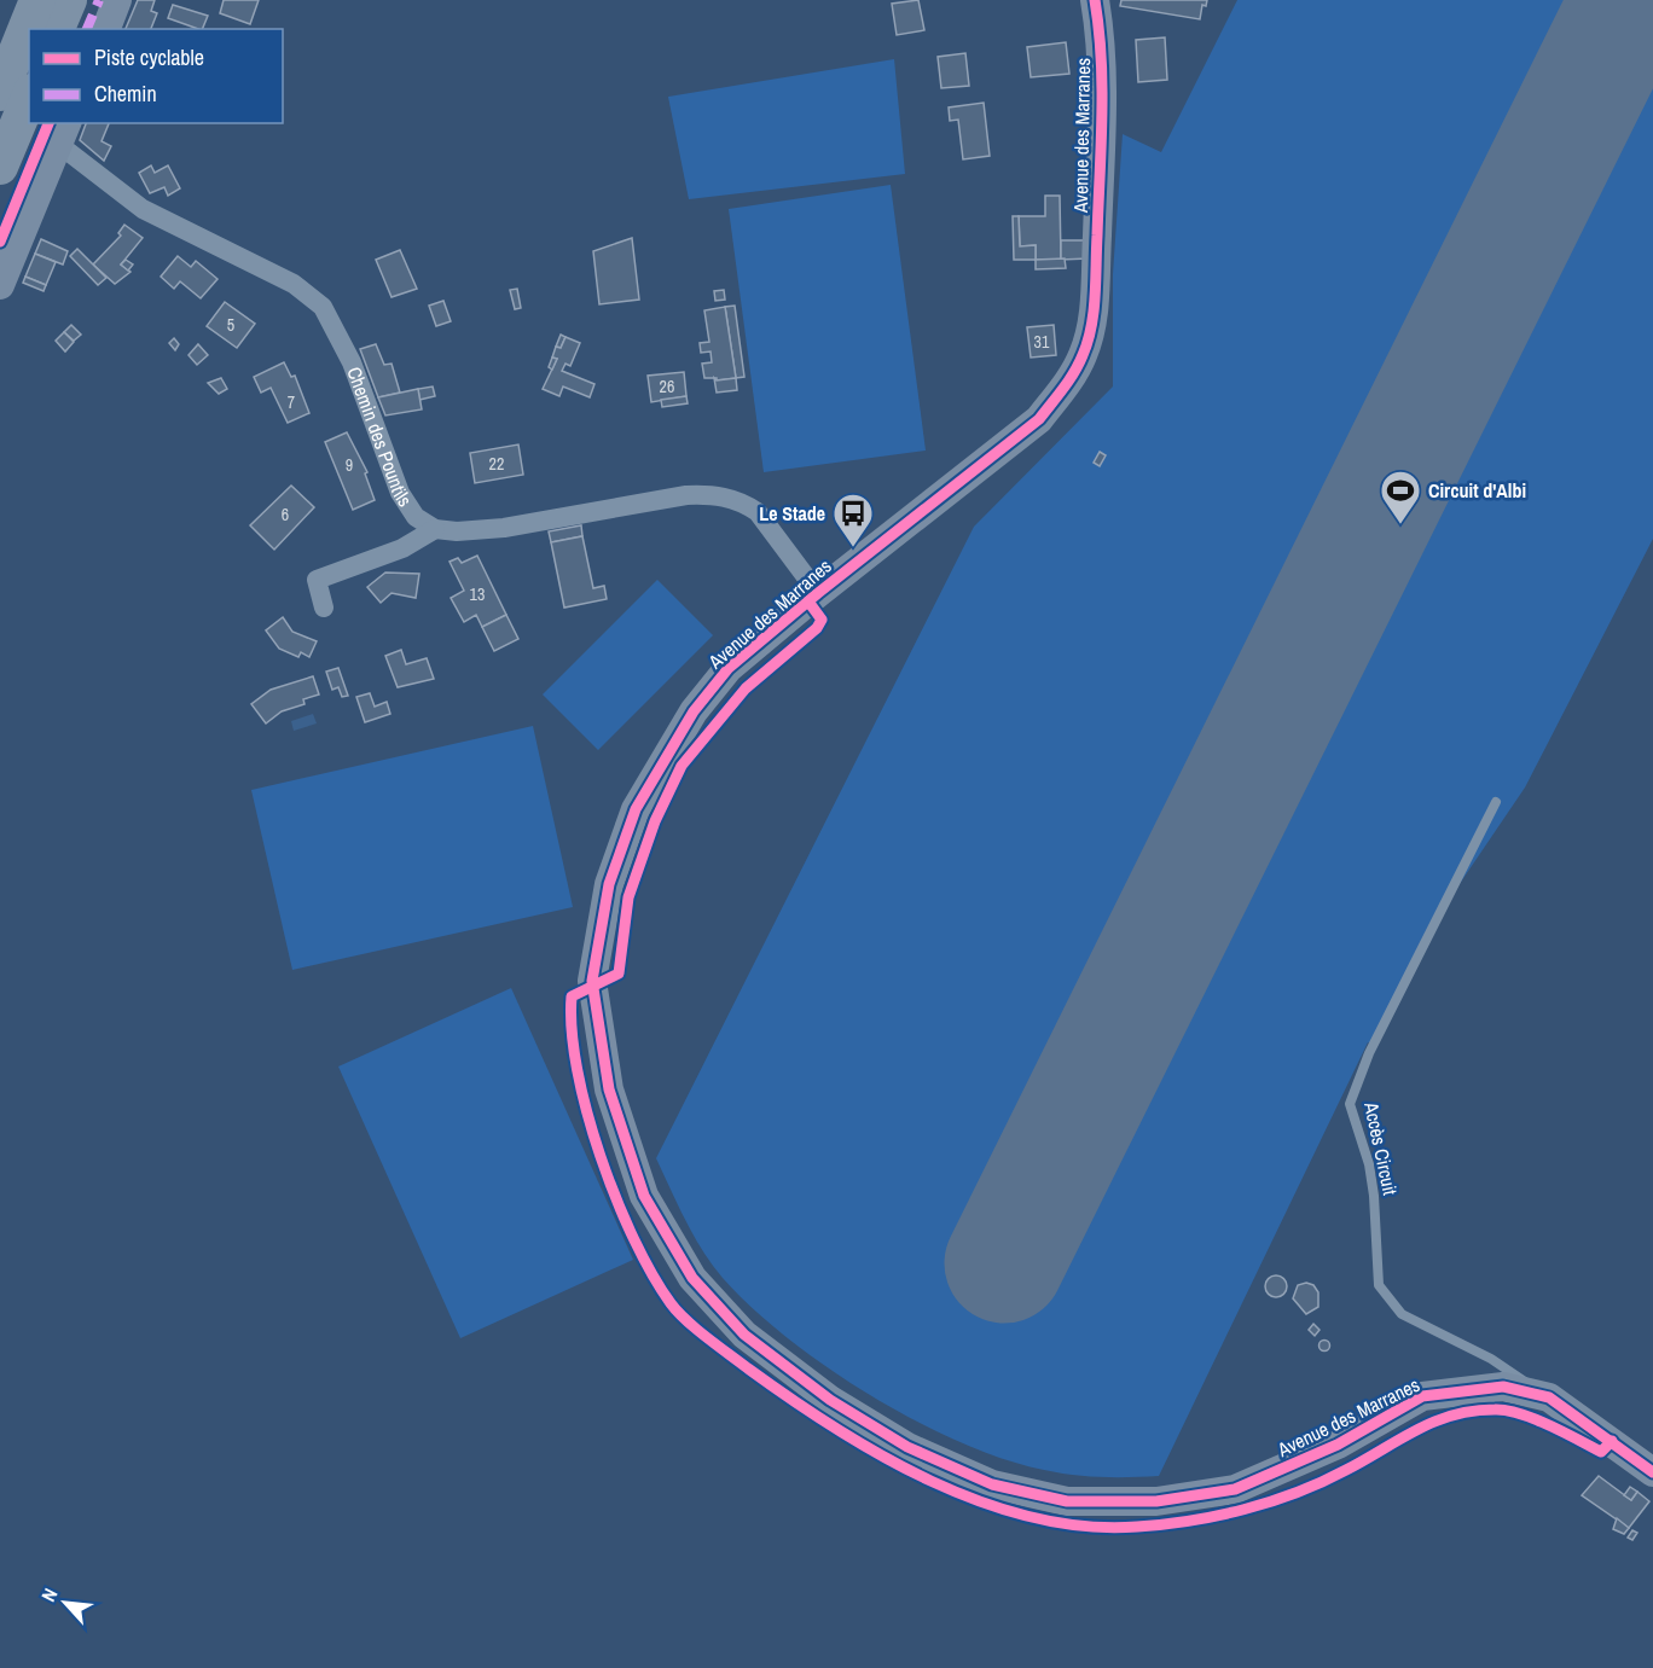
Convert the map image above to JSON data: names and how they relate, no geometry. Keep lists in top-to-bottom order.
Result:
{
  "streets": {
    "street": ["Avenue des Marranes", "Chemin des Pountils"],
    "lane": ["Accès Circuit"]
  },
  "crossings": [
    ["Avenue des Marranes", "Accès Circuit"]
  ],
  "places": {
    "sports": ["Circuit d'Albi"],
    "bus stop": ["Le Stade"]
  },
  "house_numbers": [
    "5",
    "31",
    "26",
    "7",
    "22",
    "9",
    "6",
    "13"
  ],
  "legend": ["Piste cyclable", "Chemin"],
  "north": "top left"
}
